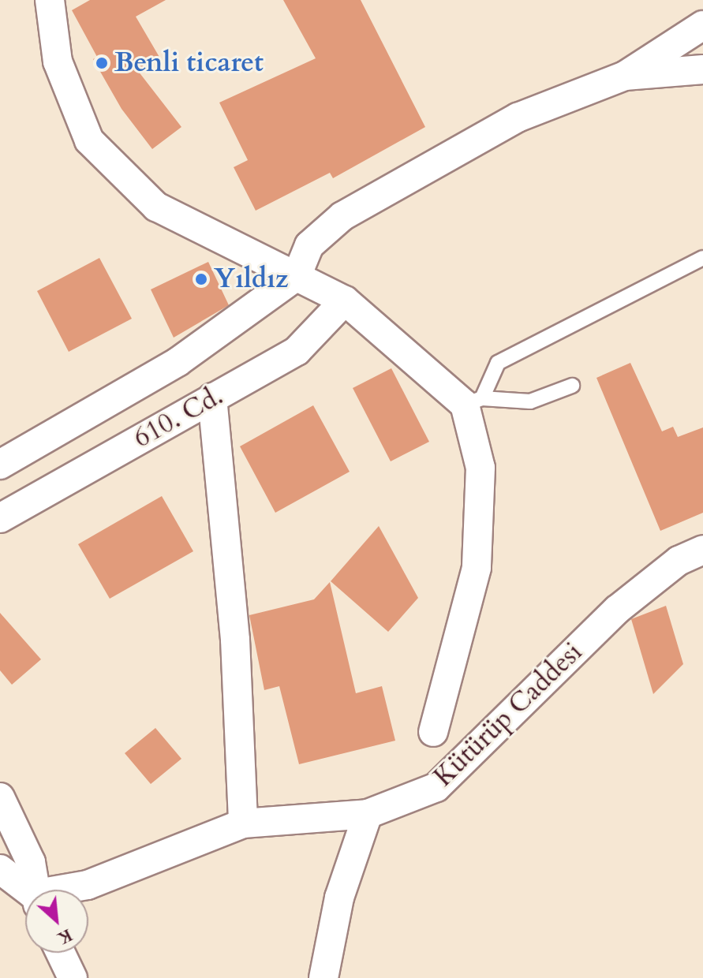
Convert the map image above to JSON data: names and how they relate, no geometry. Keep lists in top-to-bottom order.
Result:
{
  "streets": {
    "street": ["610. Cd.", "Kütürüp Caddesi"]
  },
  "places": ["Benli ticaret", "Yıldız"],
  "north": "bottom right"
}
